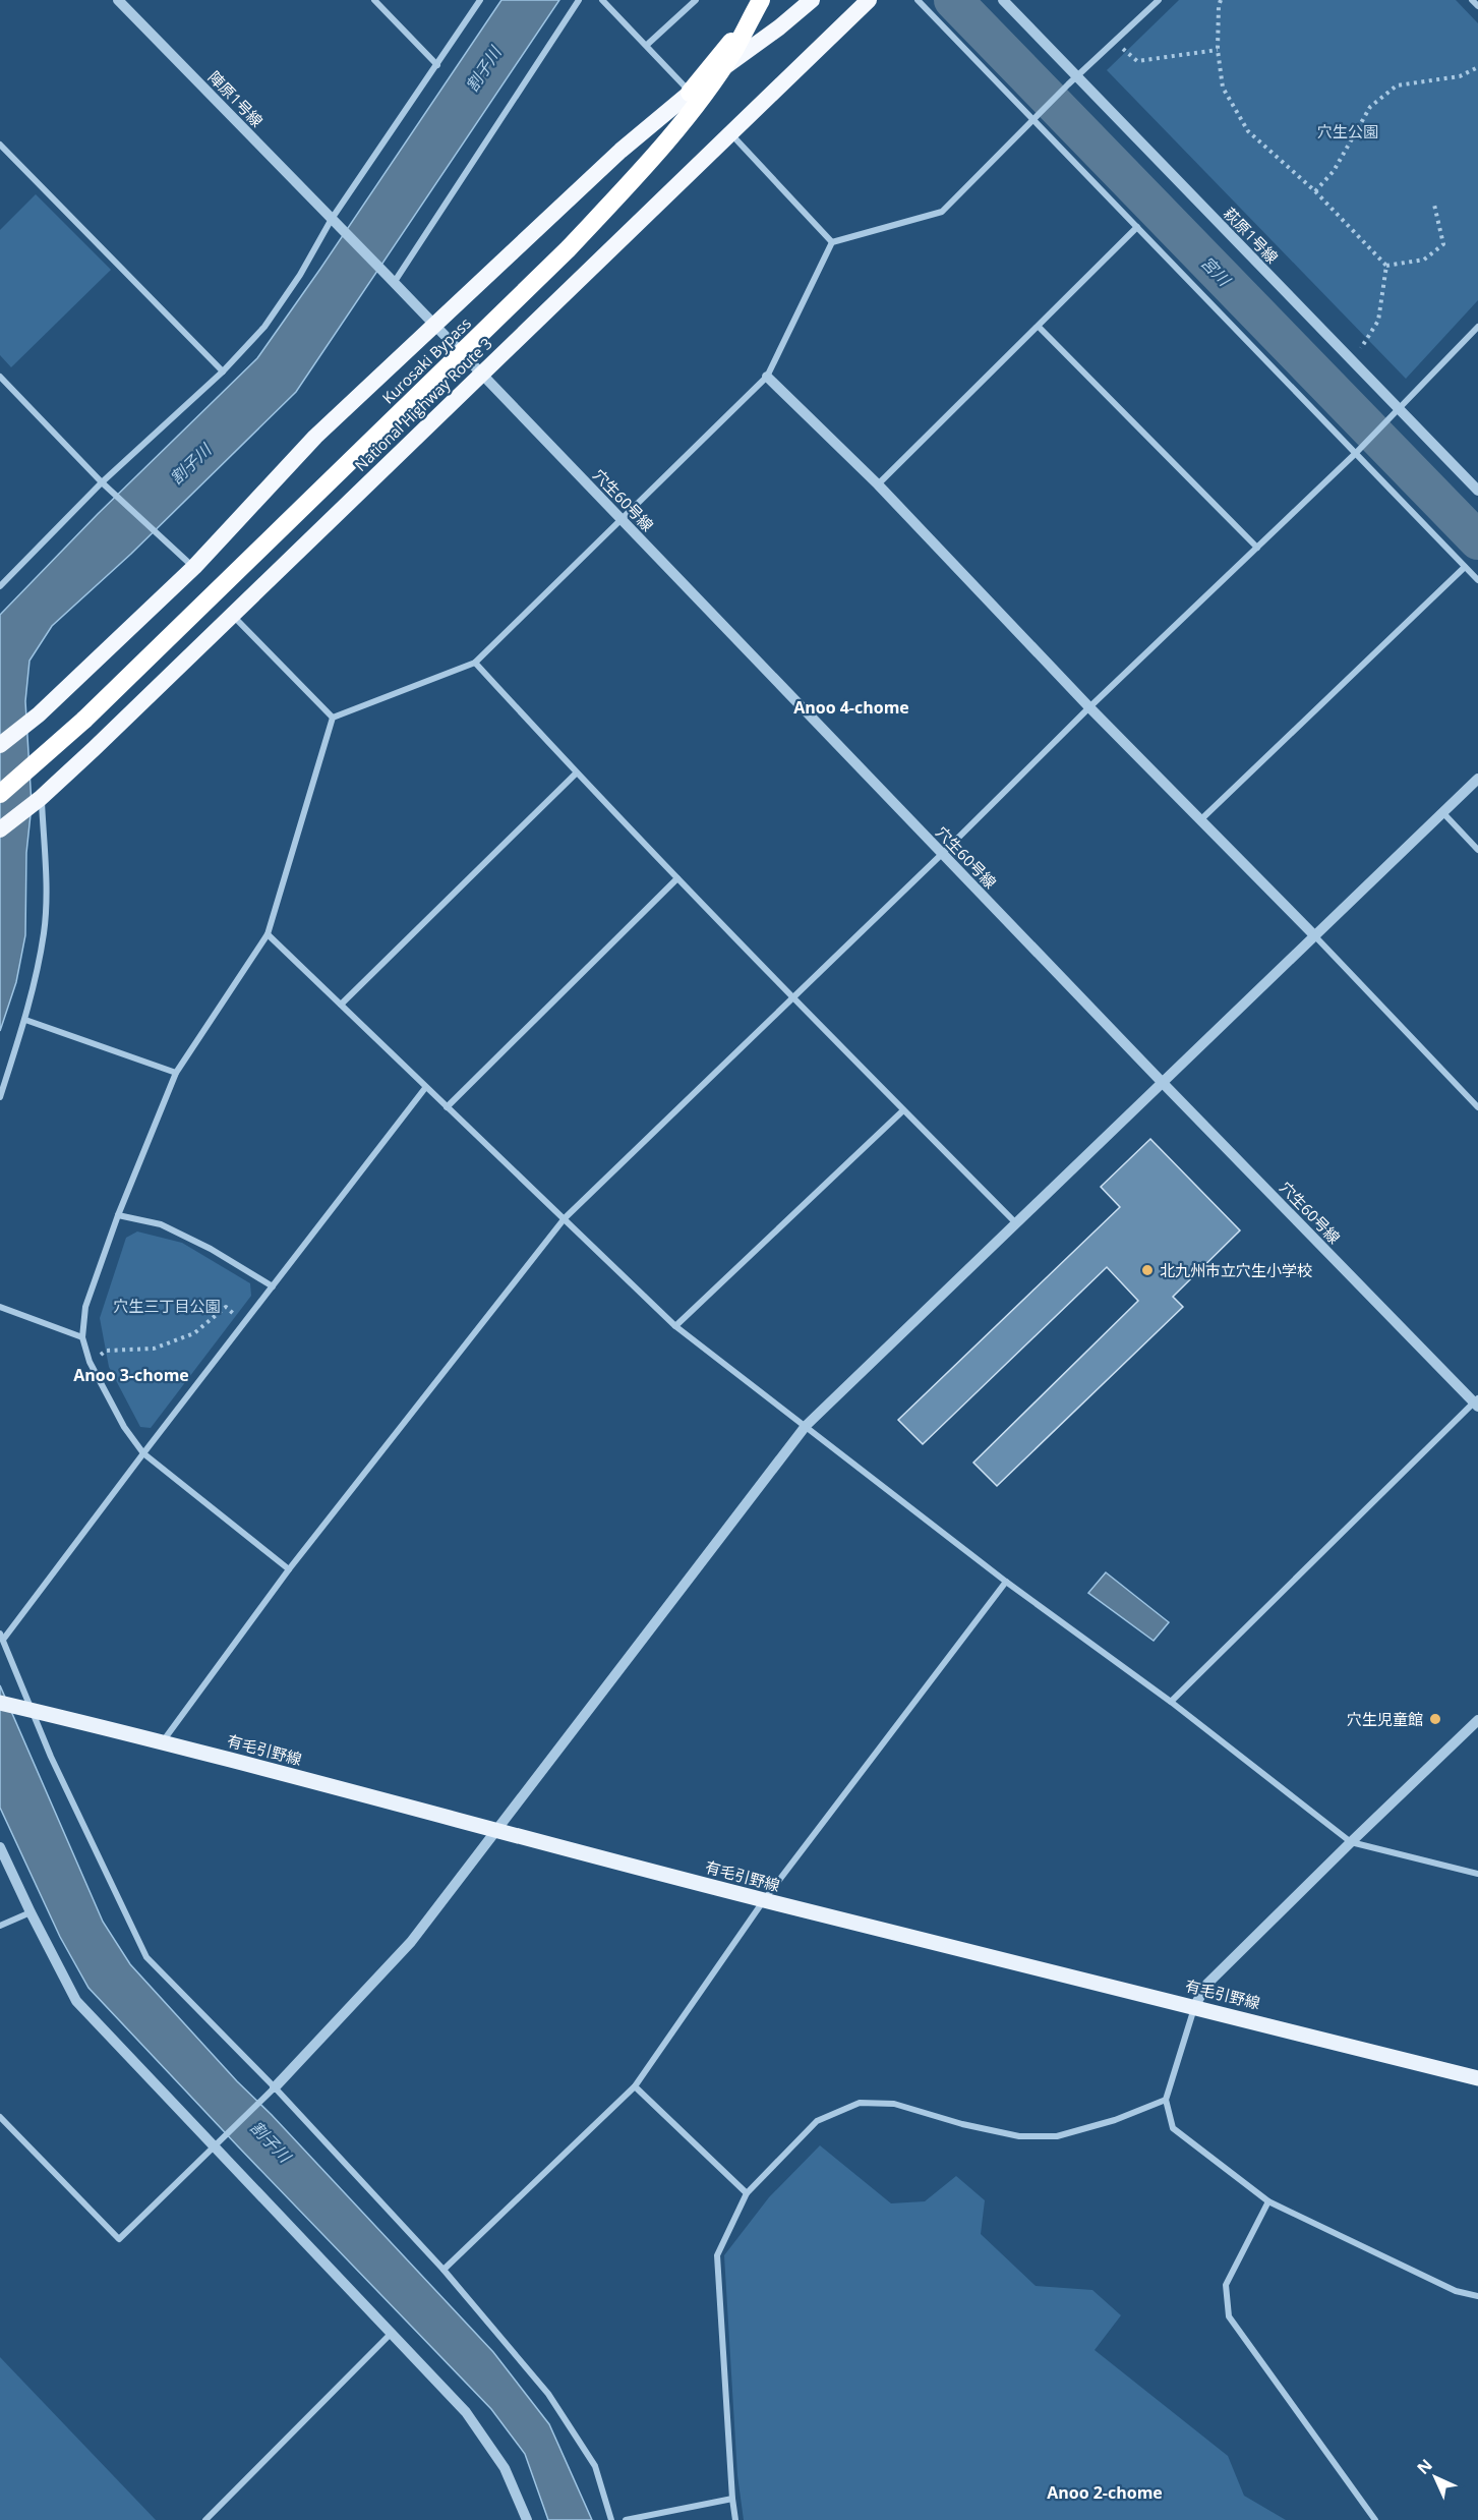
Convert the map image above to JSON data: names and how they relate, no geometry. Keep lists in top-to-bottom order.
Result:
{
  "streets": {
    "highway": ["Kurosaki Bypass", "National Highway Route 3"],
    "main road": ["有毛引野線"],
    "street": ["陣原1号線", "萩原1号線", "穴生60号線"]
  },
  "crossings": [
    ["陣原1号線", "穴生60号線"],
    ["National Highway Route 3", "穴生60号線"]
  ],
  "districts": ["Anoo 4-chome", "Anoo 3-chome", "Anoo 2-chome"],
  "water": ["割子川", "宮川"],
  "parks": ["穴生公園", "穴生三丁目公園"],
  "places": ["北九州市立穴生小学校", "穴生児童館"],
  "north": "top left"
}
